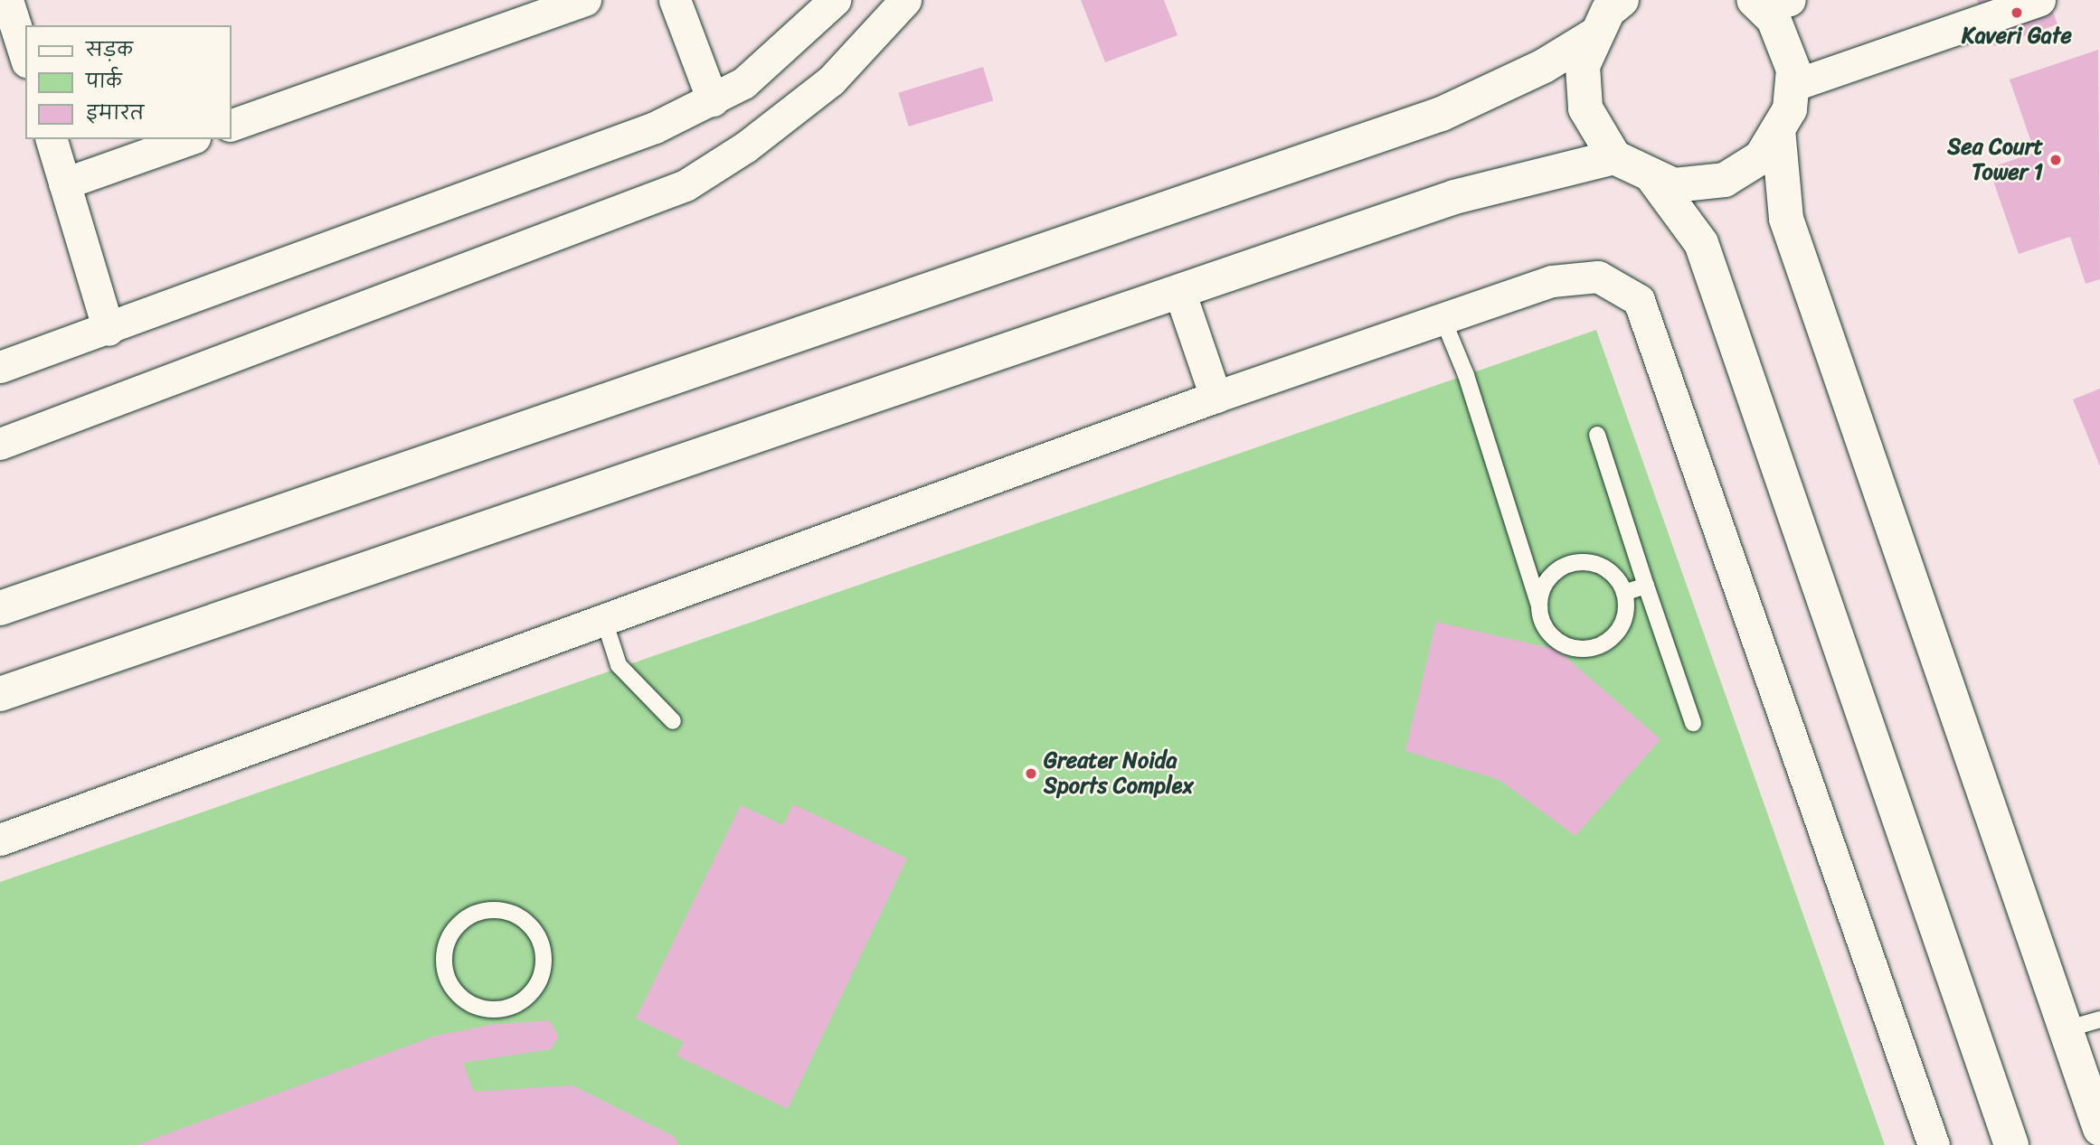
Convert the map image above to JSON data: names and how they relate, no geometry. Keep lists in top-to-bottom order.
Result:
{
  "places": ["Kaveri Gate", "Sea Court Tower 1", "Greater Noida Sports Complex"],
  "legend": ["सड़क", "पार्क", "इमारत"]
}
